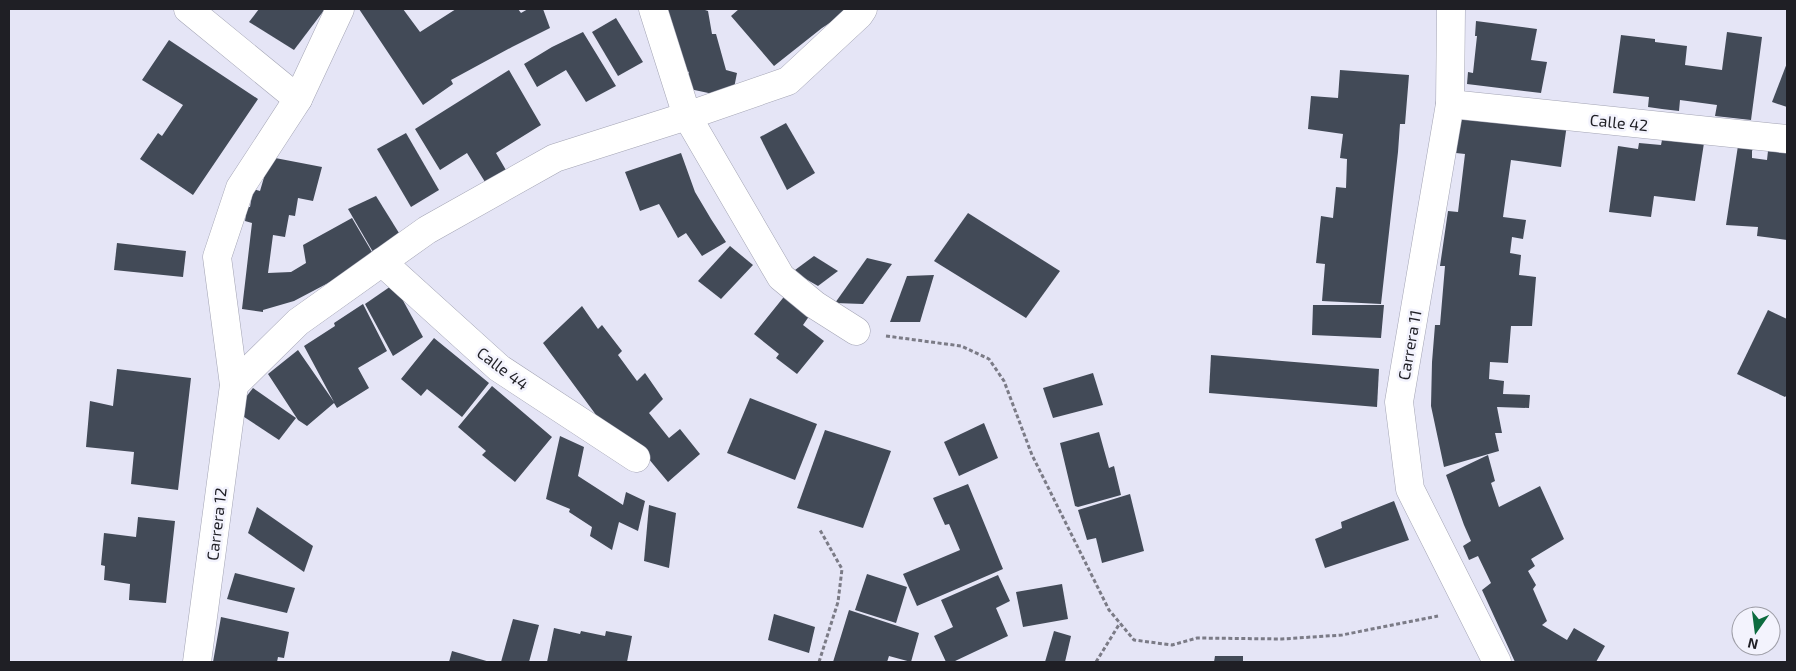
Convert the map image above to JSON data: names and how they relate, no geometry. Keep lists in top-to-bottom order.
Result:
{
  "streets": {
    "street": [
      "Calle 42",
      "Carrera 11",
      "Calle 44",
      "Carrera 12"
    ]
  },
  "crossings": [
    ["Calle 42", "Carrera 11"]
  ],
  "north": "bottom"
}
